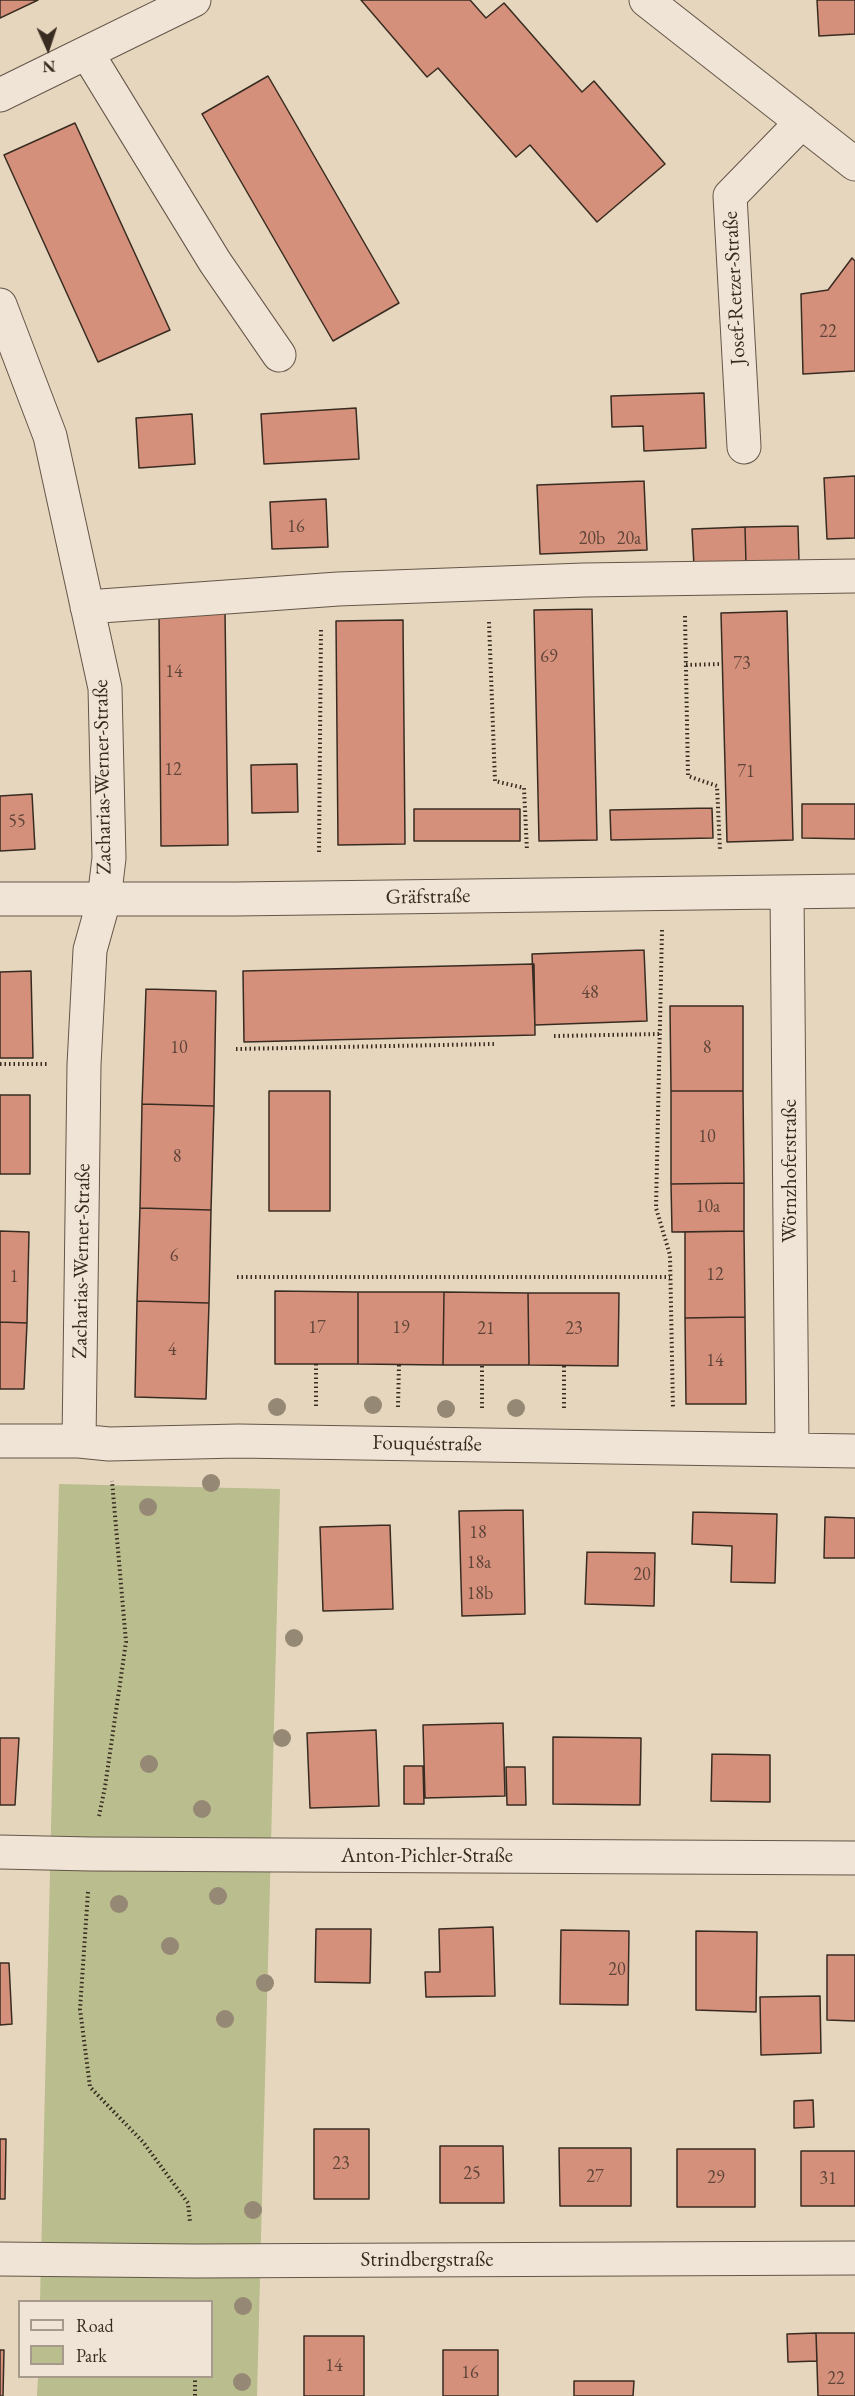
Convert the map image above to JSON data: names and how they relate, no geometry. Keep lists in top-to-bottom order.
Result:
{
  "streets": {
    "street": [
      "Josef-Retzer-Straße",
      "Zacharias-Werner-Straße",
      "Gräfstraße",
      "Wörnzhoferstraße",
      "Fouquéstraße",
      "Anton-Pichler-Straße",
      "Strindbergstraße"
    ]
  },
  "crossings": [
    ["Zacharias-Werner-Straße", "Gräfstraße"],
    ["Zacharias-Werner-Straße", "Fouquéstraße"],
    ["Gräfstraße", "Wörnzhoferstraße"],
    ["Wörnzhoferstraße", "Fouquéstraße"]
  ],
  "house_numbers": [
    "22",
    "16",
    "20b",
    "20a",
    "69",
    "73",
    "14",
    "12",
    "71",
    "55",
    "48",
    "10",
    "8",
    "10",
    "8",
    "10a",
    "6",
    "12",
    "1",
    "17",
    "19",
    "21",
    "23",
    "4",
    "14",
    "18",
    "18a",
    "20",
    "18b",
    "20",
    "23",
    "25",
    "27",
    "29",
    "31",
    "14",
    "16",
    "22"
  ],
  "legend": ["Road", "Park"],
  "north": "bottom"
}
